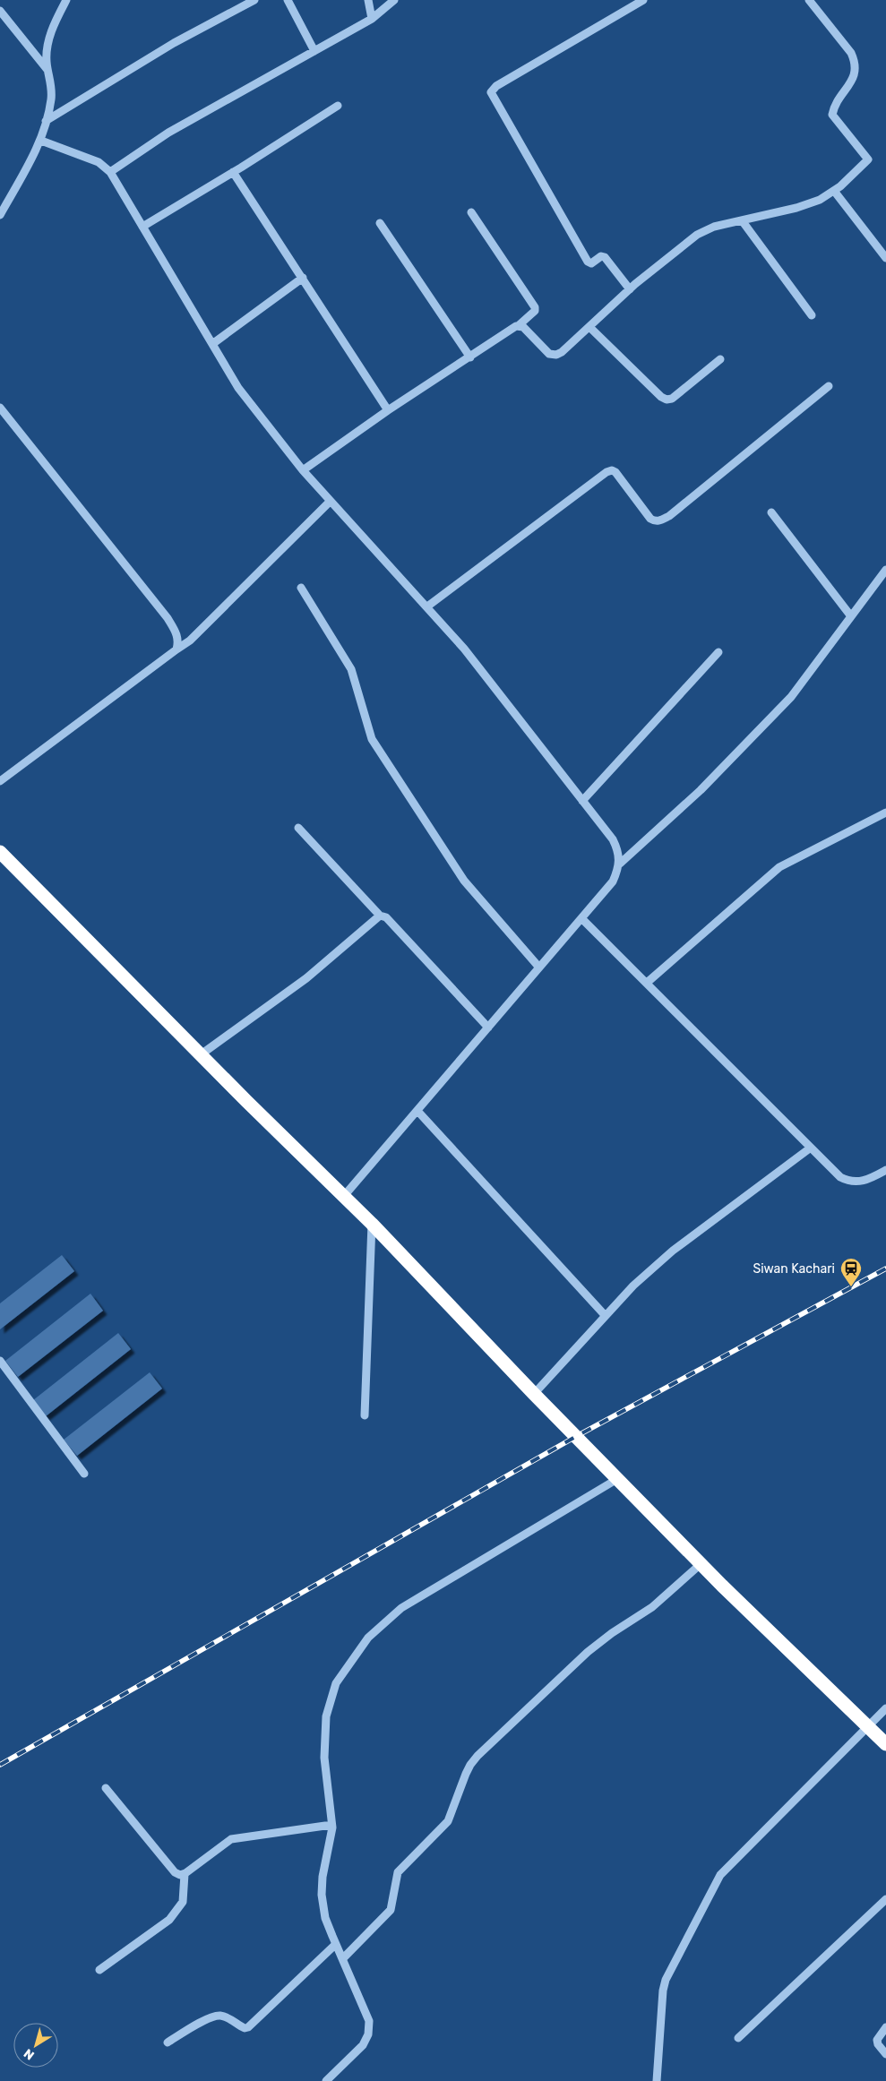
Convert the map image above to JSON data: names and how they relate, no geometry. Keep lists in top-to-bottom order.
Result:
{
  "places": {
    "station": ["Siwan Kachari"]
  },
  "north": "bottom left"
}
